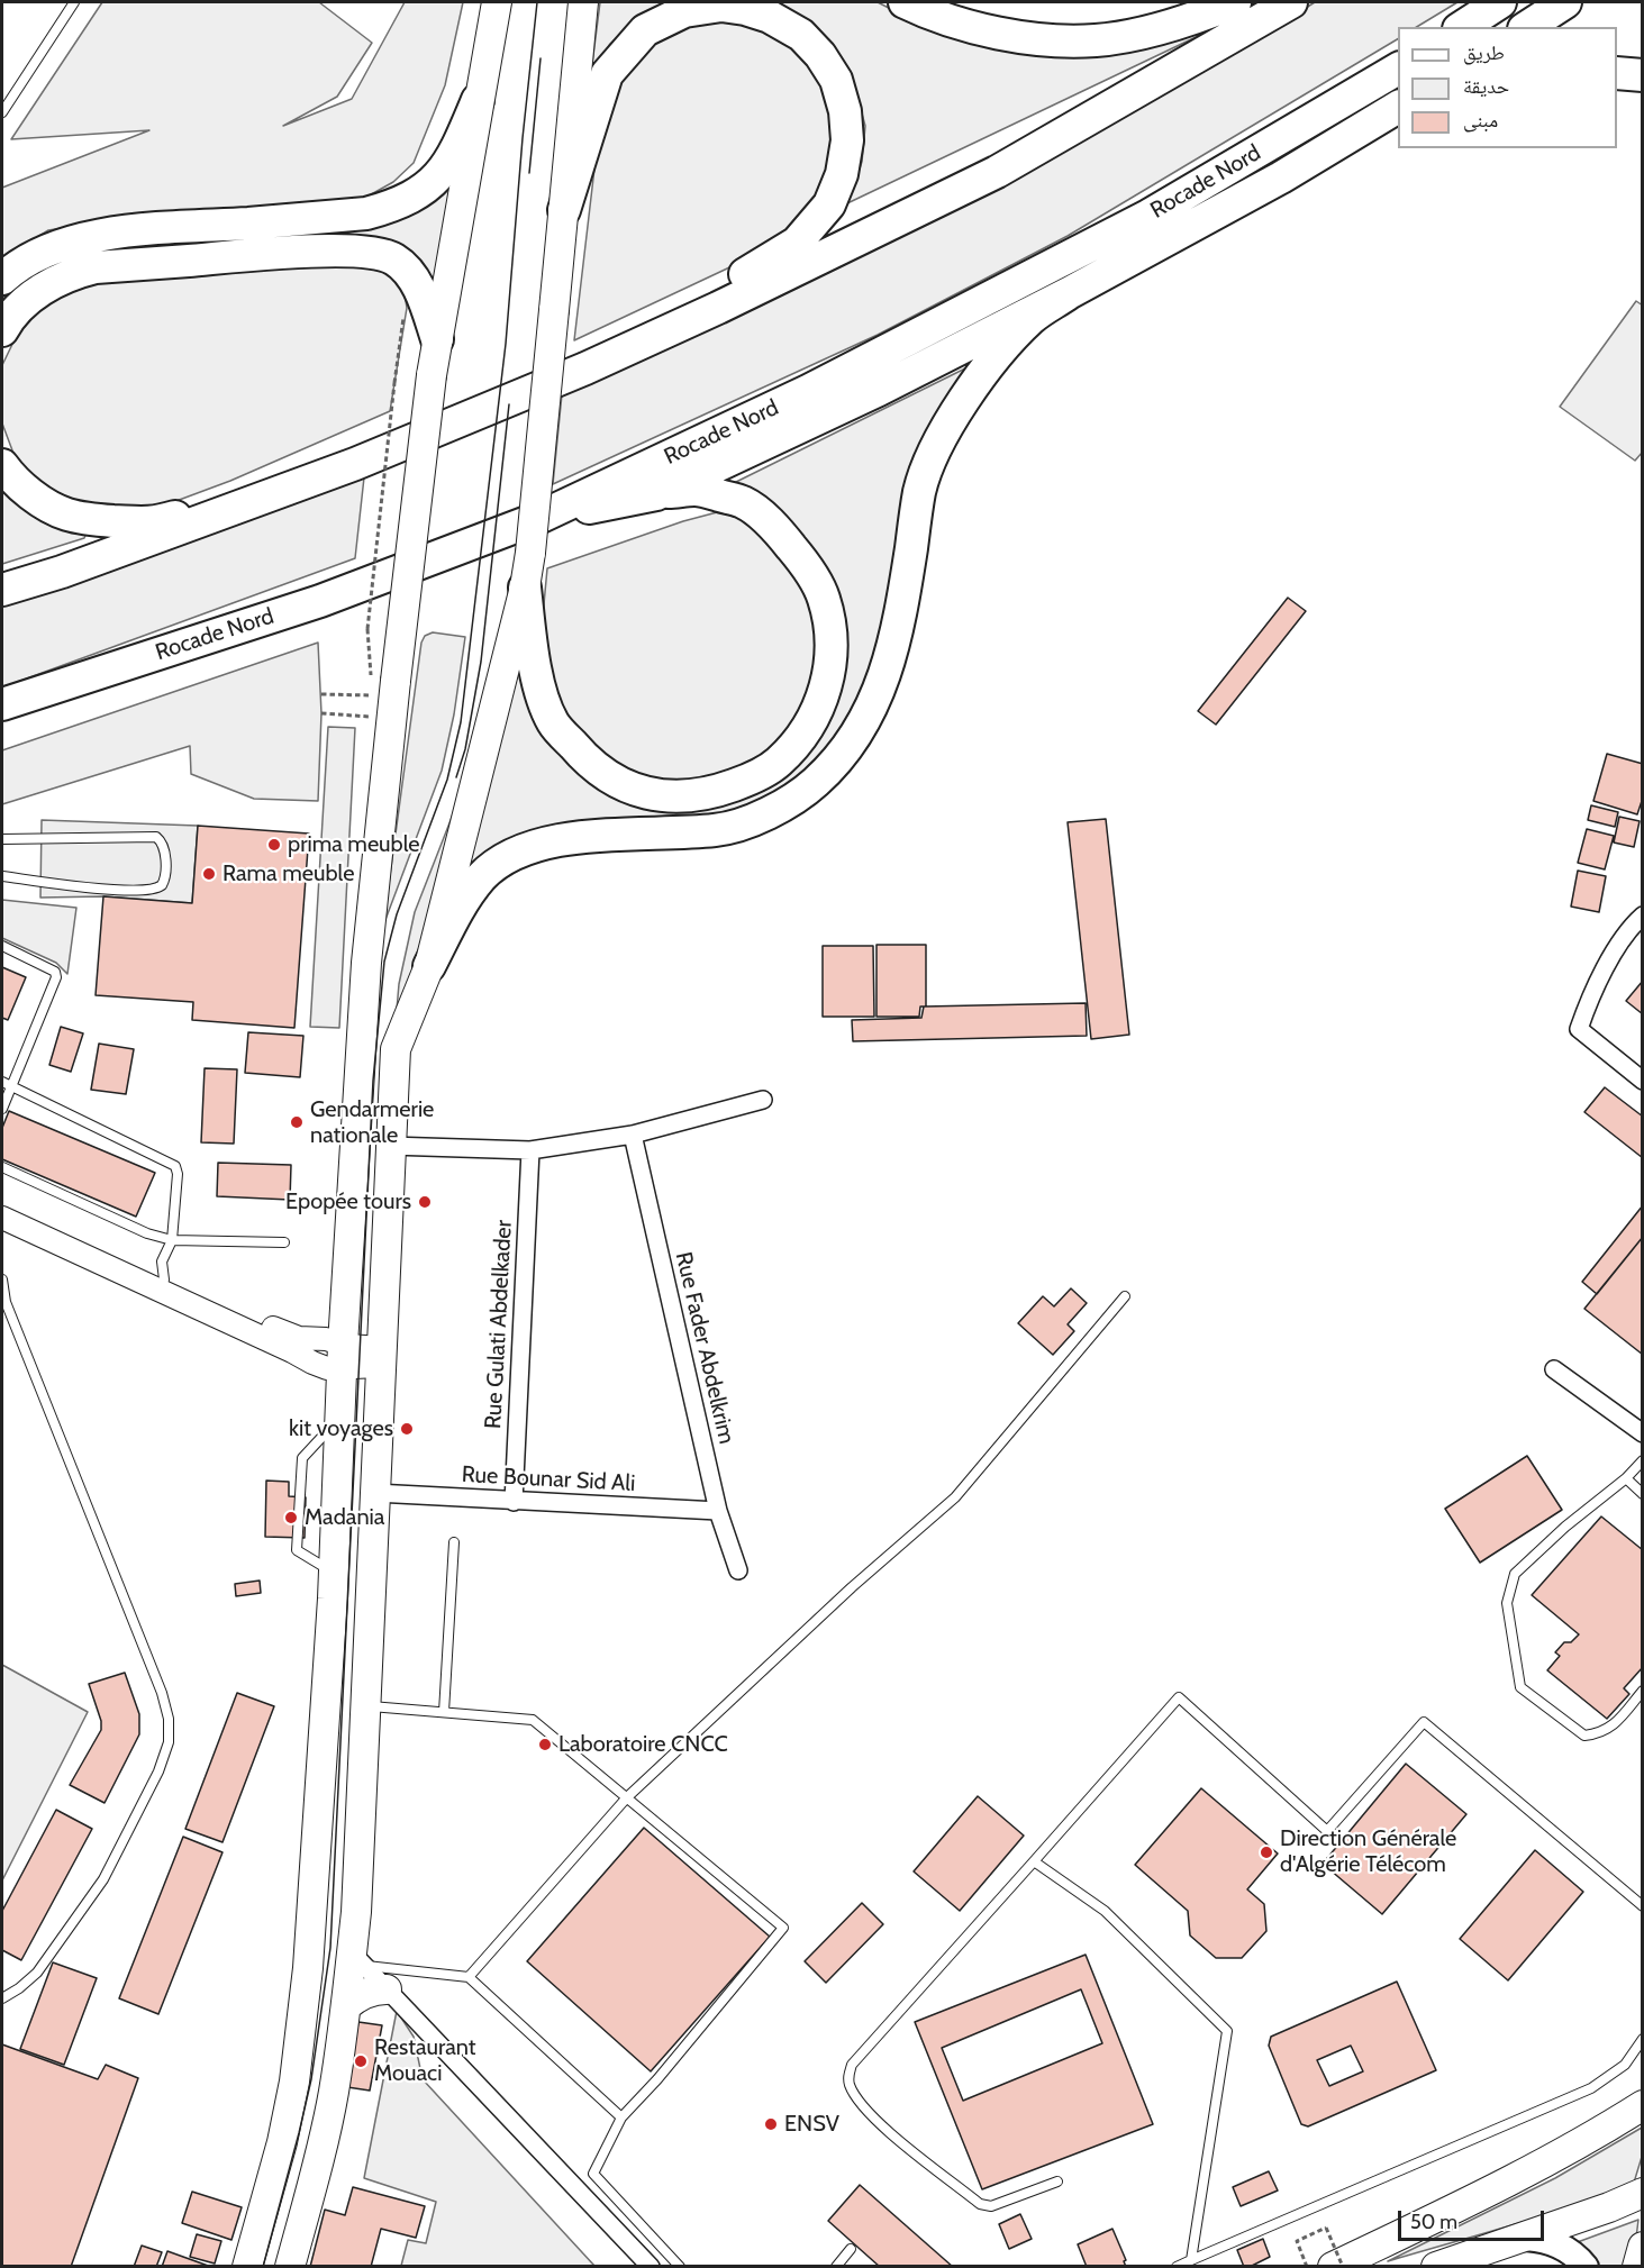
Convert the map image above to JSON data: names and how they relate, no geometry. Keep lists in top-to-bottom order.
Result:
{
  "streets": {
    "highway": ["Rocade Nord"],
    "street": ["Rue Gulati Abdelkader", "Rue Fader Abdelkrim", "Rue Bounar Sid Ali"]
  },
  "crossings": [
    ["Rue Gulati Abdelkader", "Rue Bounar Sid Ali"],
    ["Rue Fader Abdelkrim", "Rue Bounar Sid Ali"]
  ],
  "places": [
    "prima meuble",
    "Rama meuble",
    "Gendarmerie nationale",
    "Epopée tours",
    "kit voyages",
    "Madania",
    "Laboratoire CNCC",
    "Direction Générale d'Algérie Télécom",
    "Restaurant Mouaci",
    "ENSV"
  ],
  "legend": ["طريق", "حديقة", "مبنى"],
  "scale_bar": "50 m"
}
